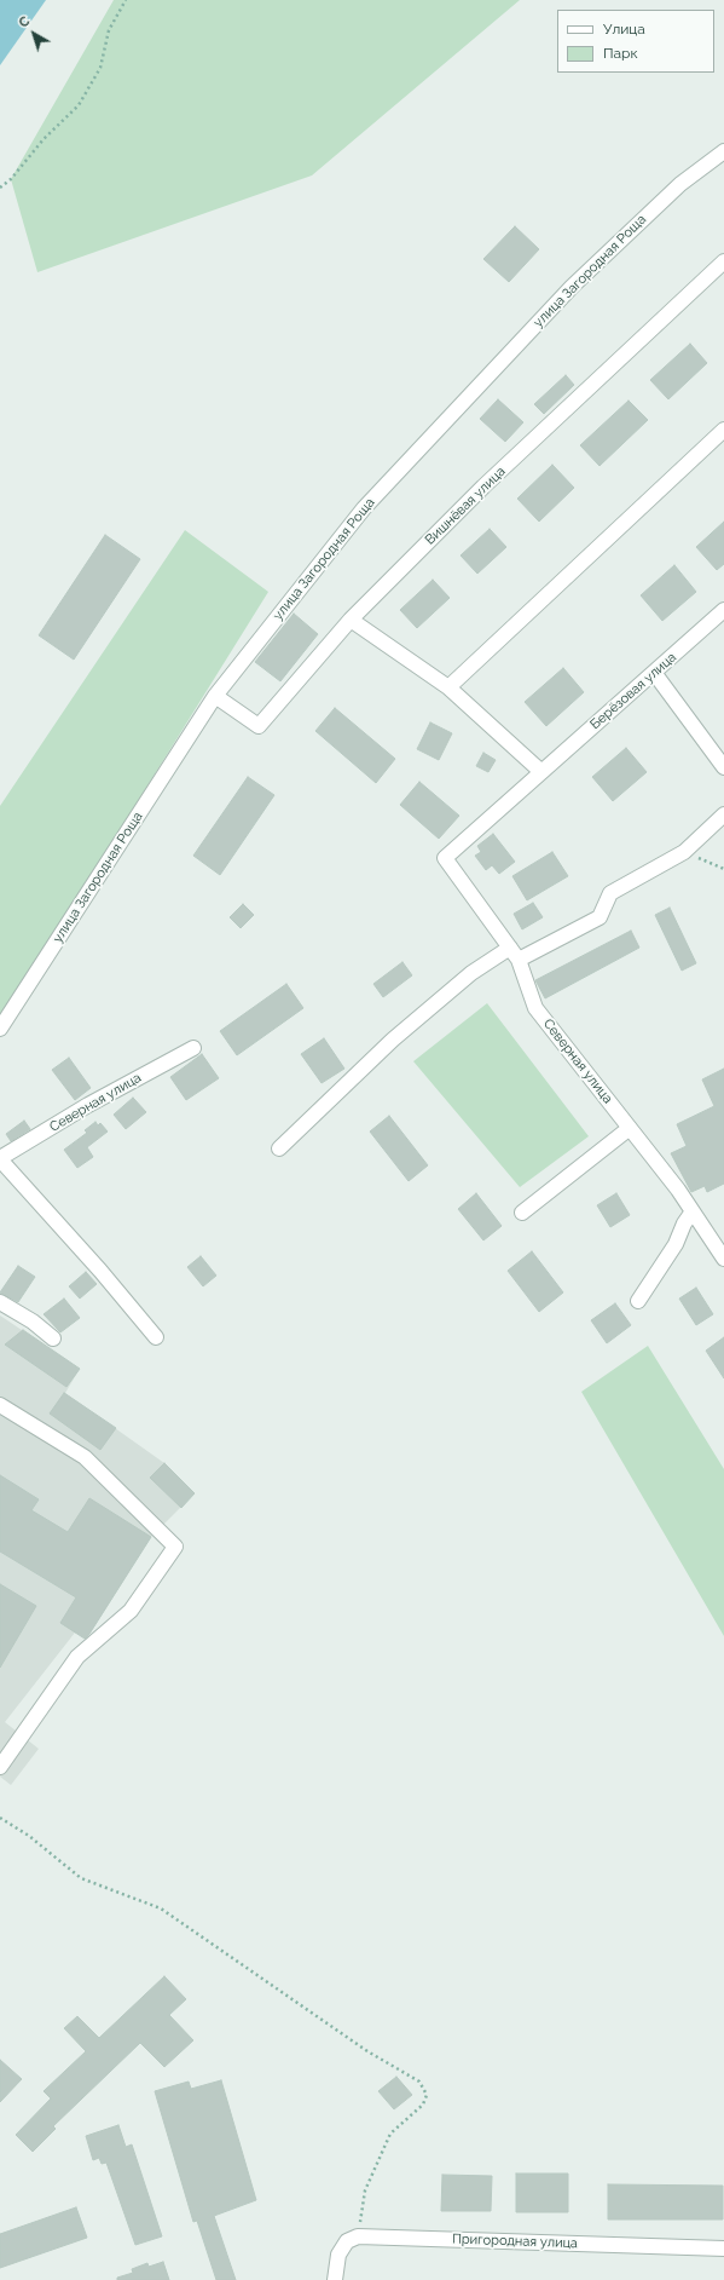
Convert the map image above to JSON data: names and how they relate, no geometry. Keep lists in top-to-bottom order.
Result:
{
  "streets": {
    "street": [
      "улица Загородная Роща",
      "Вишнёвая улица",
      "Берёзовая улица",
      "Северная улица",
      "Пригородная улица"
    ]
  },
  "crossings": [
    ["улица Загородная Роща", "Вишнёвая улица"],
    ["Берёзовая улица", "Северная улица"]
  ],
  "legend": ["Улица", "Парк"],
  "north": "top left"
}
